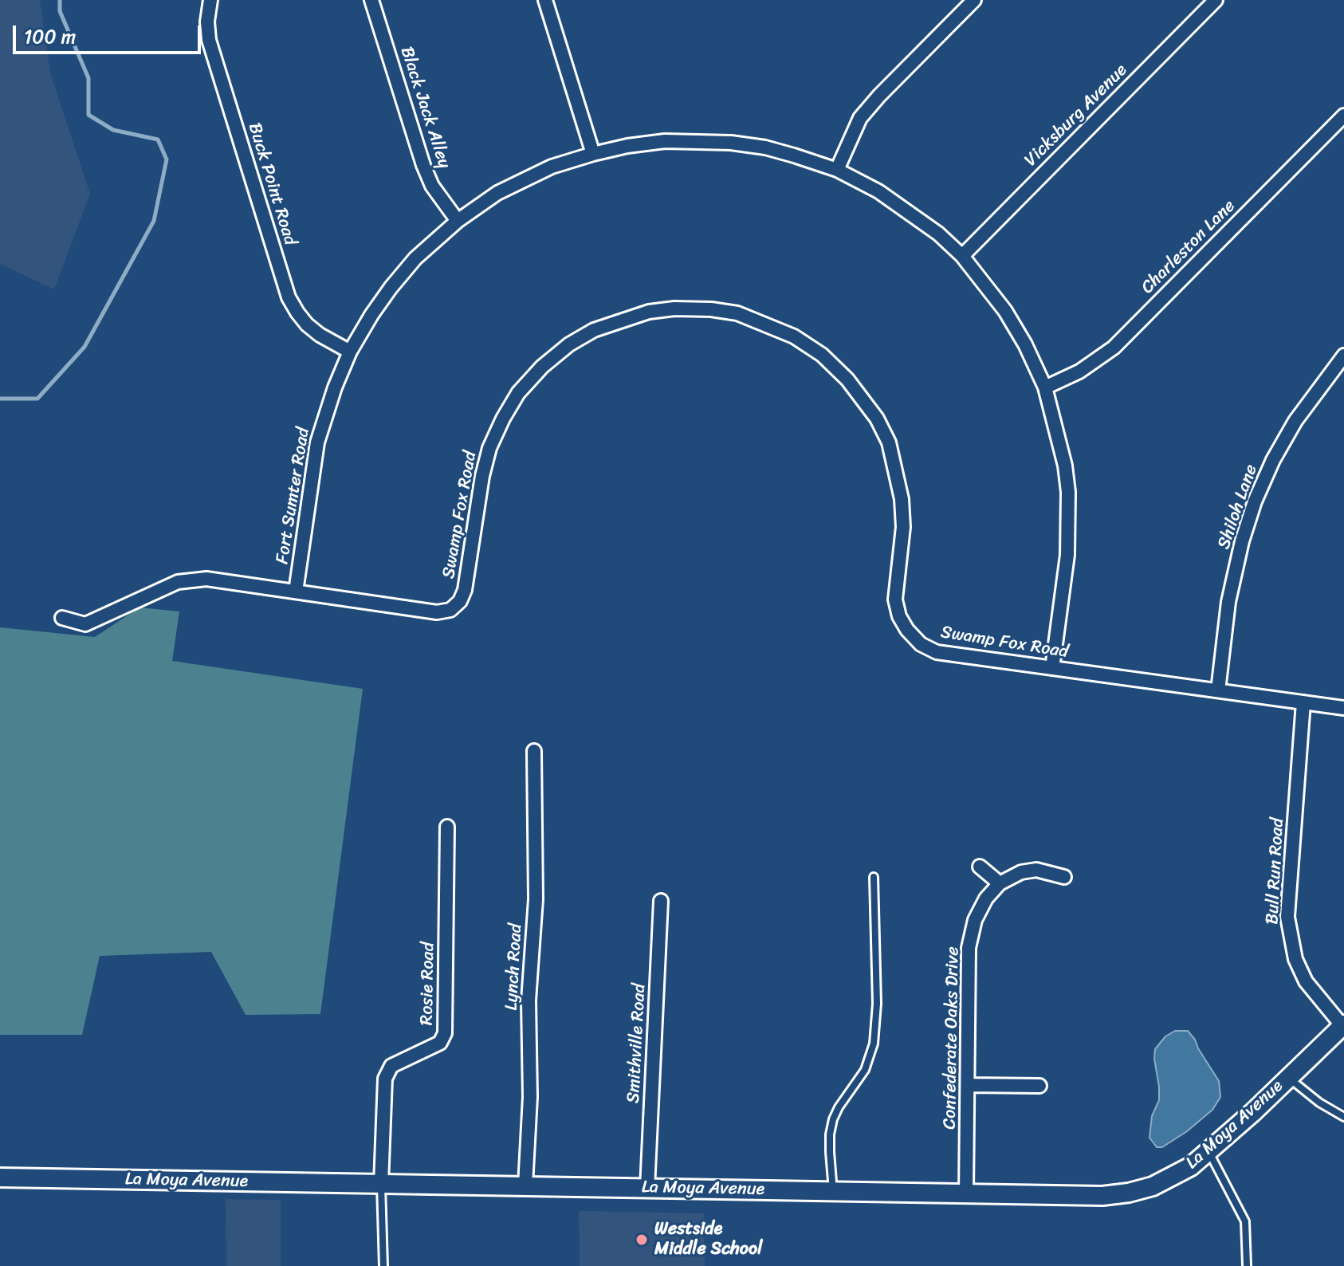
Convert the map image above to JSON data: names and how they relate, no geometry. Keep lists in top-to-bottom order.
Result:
{
  "streets": {
    "street": [
      "Black Jack Alley",
      "Vicksburg Avenue",
      "Buck Point Road",
      "Charleston Lane",
      "Fort Sumter Road",
      "Shiloh Lane",
      "Swamp Fox Road",
      "Bull Run Road",
      "Lynch Road",
      "Rosie Road",
      "Confederate Oaks Drive",
      "Smithville Road",
      "La Moya Avenue"
    ]
  },
  "crossings": [
    ["Black Jack Alley", "Fort Sumter Road"],
    ["Vicksburg Avenue", "Fort Sumter Road"],
    ["Buck Point Road", "Fort Sumter Road"],
    ["Charleston Lane", "Fort Sumter Road"],
    ["Fort Sumter Road", "Swamp Fox Road"],
    ["Shiloh Lane", "Swamp Fox Road"],
    ["Swamp Fox Road", "Bull Run Road"],
    ["Bull Run Road", "La Moya Avenue"],
    ["Lynch Road", "La Moya Avenue"],
    ["Rosie Road", "La Moya Avenue"],
    ["Confederate Oaks Drive", "La Moya Avenue"],
    ["Smithville Road", "La Moya Avenue"]
  ],
  "places": ["Westside Middle School"],
  "scale_bar": "100 m"
}
